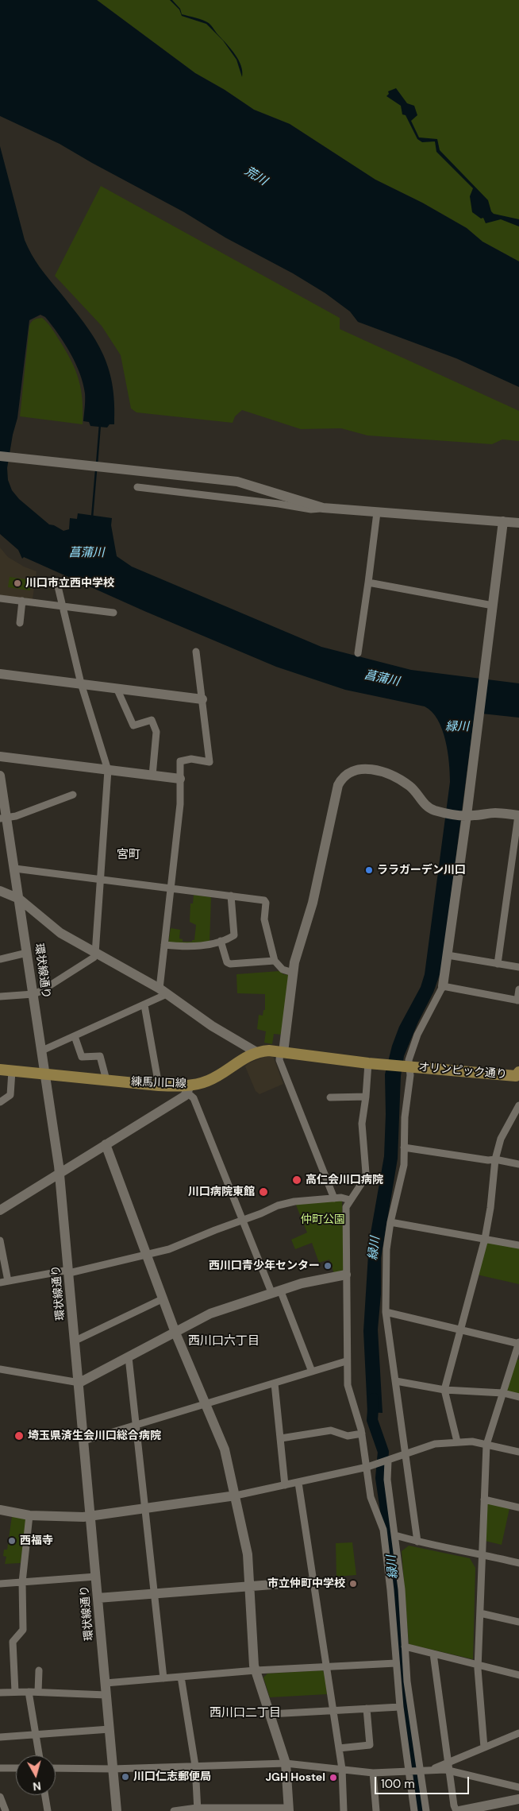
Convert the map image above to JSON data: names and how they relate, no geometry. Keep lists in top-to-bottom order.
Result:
{
  "streets": {
    "main road": ["オリンピック通り", "練馬川口線"],
    "street": ["環状線通り"]
  },
  "crossings": [
    ["環状線通り", "練馬川口線"],
    ["オリンピック通り", "練馬川口線"]
  ],
  "districts": ["宮町", "西川口六丁目", "西川口二丁目"],
  "water": ["荒川", "菖蒲川", "緑川"],
  "parks": ["仲町公園"],
  "places": [
    "川口市立西中学校",
    "ララガーデン川口",
    "高仁会川口病院",
    "川口病院東館",
    "西川口青少年センター",
    "埼玉県済生会川口総合病院",
    "西福寺",
    "市立仲町中学校",
    "川口仁志郵便局",
    "JGH Hostel"
  ],
  "scale_bar": "100 m",
  "north": "bottom"
}
